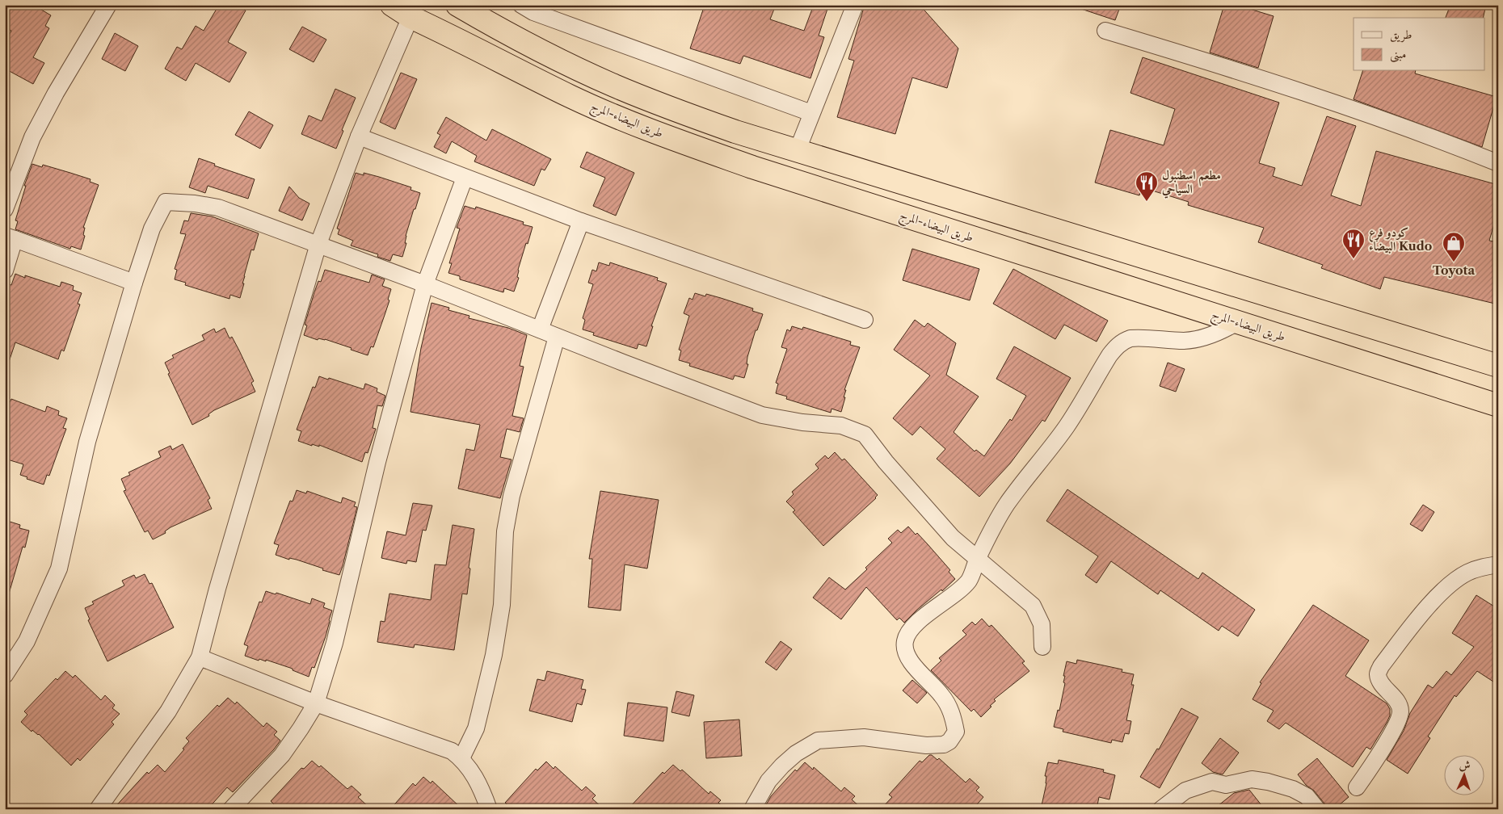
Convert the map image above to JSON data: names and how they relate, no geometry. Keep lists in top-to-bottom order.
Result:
{
  "streets": {
    "highway": ["طريق البيضاء-المرج"]
  },
  "places": {
    "restaurant": ["مطعم اسطنبول السياحي", "كودو فرع البيضاء Kudo"],
    "shop": ["Toyota"]
  },
  "legend": ["طريق", "مبنى"],
  "north": "top"
}
